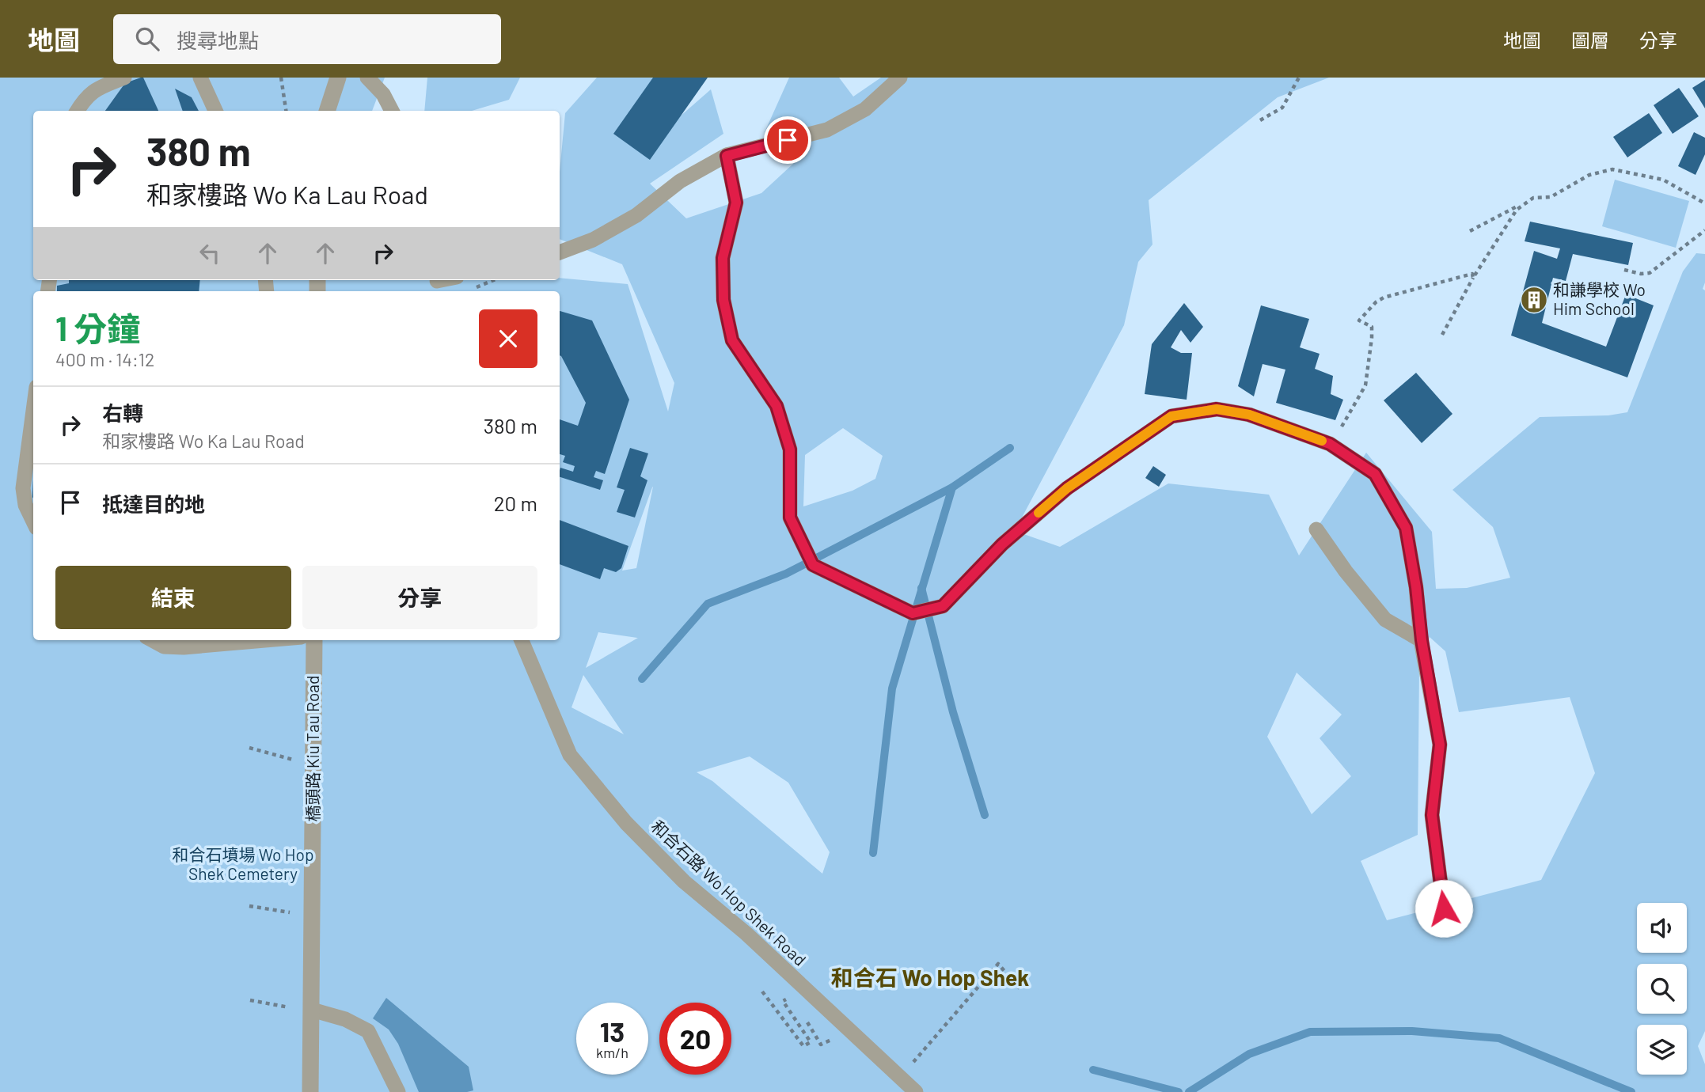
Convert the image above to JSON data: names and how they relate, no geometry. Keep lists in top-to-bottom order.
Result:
{
  "streets": {
    "street": ["橋頭路 Kiu Tau Road"],
    "lane": ["和合石路 Wo Hop Shek Road"]
  },
  "districts": ["和合石 Wo Hop Shek"],
  "parks": ["和合石墳場 Wo Hop Shek Cemetery"],
  "places": {
    "building": ["和謙學校 Wo Him School"]
  },
  "page": {
    "header": "地圖",
    "search": "搜尋地點",
    "nav": ["地圖", "圖層", "分享"],
    "turn": ["380 m", "和家樓路 Wo Ka Lau Road"],
    "heading": ["1 分鐘", "400 m · 14:12"],
    "list": [
      {
        "name": "右轉",
        "note": "和家樓路 Wo Ka Lau Road",
        "value": "380 m"
      },
      {
        "name": "抵達目的地",
        "value": "20 m"
      }
    ],
    "buttons": ["結束", "分享"],
    "speed": "13 km/h",
    "limit": "20"
  }
}
